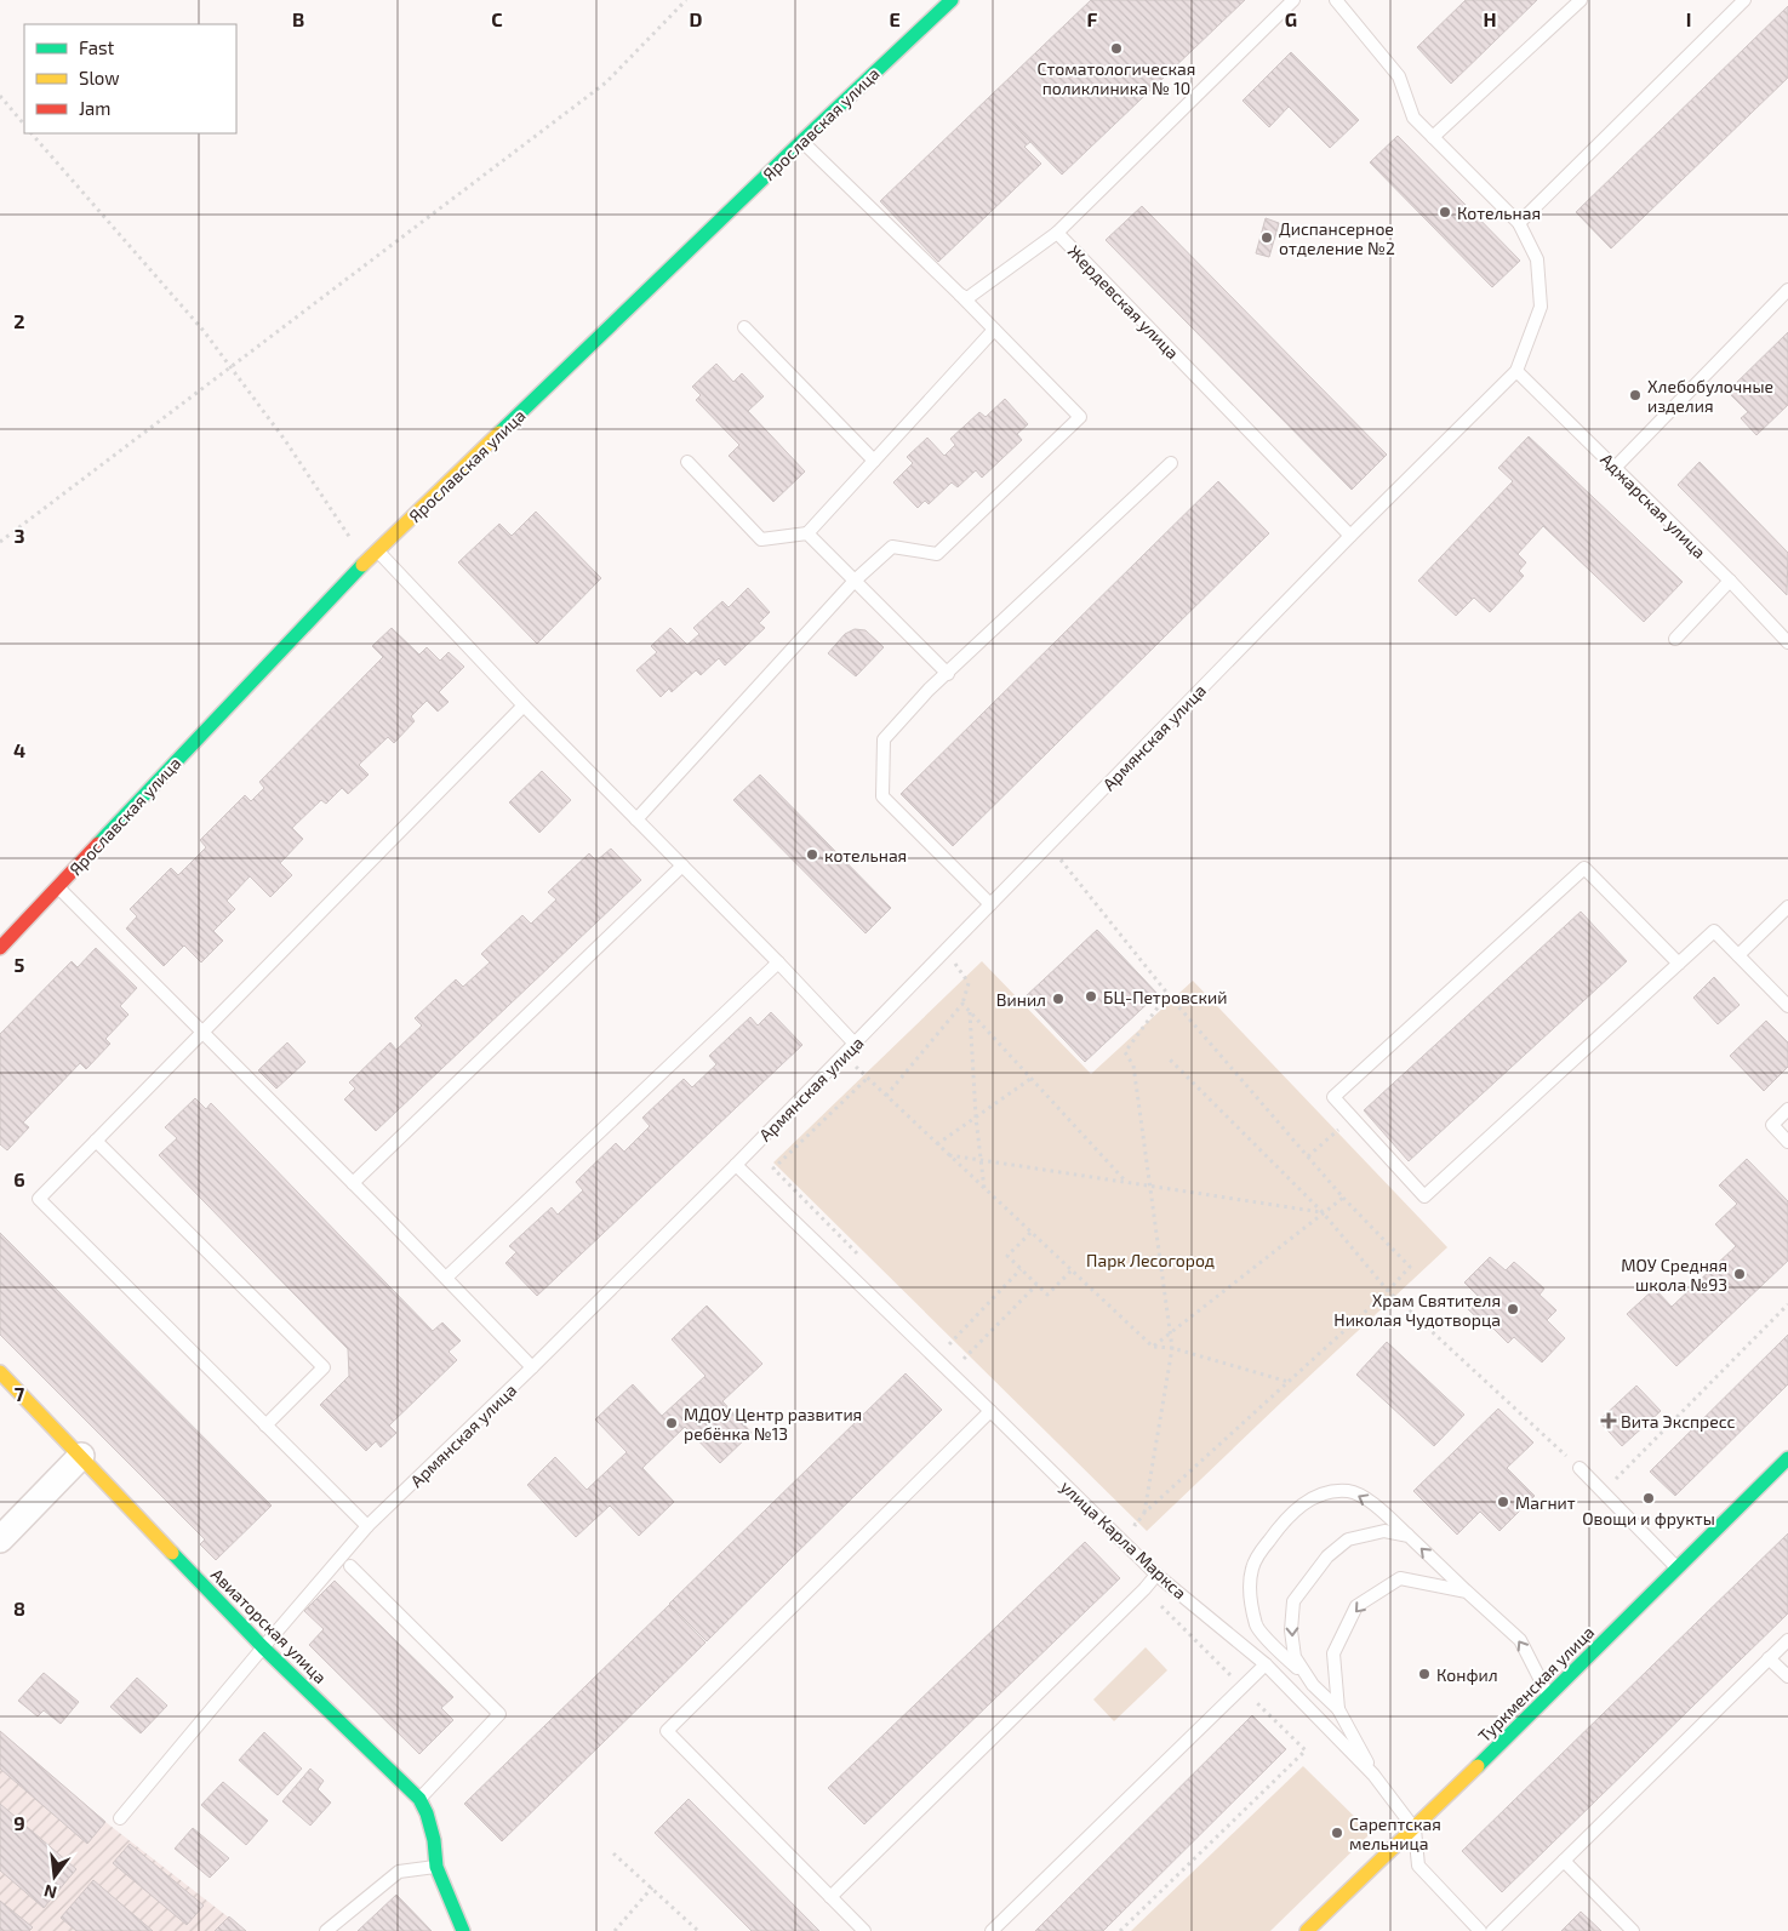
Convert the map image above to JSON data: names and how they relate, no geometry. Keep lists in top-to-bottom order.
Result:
{
  "streets": {
    "street": ["Ярославская улица", "Авиаторская улица", "Туркменская улица"],
    "lane": [
      "Жердевская улица",
      "Аджарская улица",
      "Армянская улица",
      "улица Карла Маркса"
    ]
  },
  "crossings": [
    ["Жердевская улица", "Армянская улица"],
    ["Аджарская улица", "Армянская улица"],
    ["Армянская улица", "улица Карла Маркса"],
    ["Армянская улица", "Авиаторская улица"],
    ["улица Карла Маркса", "Туркменская улица"]
  ],
  "parks": ["Парк Лесогород"],
  "places": {
    "other": [
      "Стоматологическая поликлиника № 10",
      "Котельная",
      "Диспансерное отделение №2",
      "Хлебобулочные изделия",
      "котельная",
      "БЦ-Петровский",
      "Винил",
      "МОУ Средняя школа №93",
      "Храм Святителя Николая Чудотворца",
      "МДОУ Центр развития ребёнка №13",
      "Овощи и фрукты",
      "Магнит",
      "Конфил",
      "Сарептская мельница"
    ],
    "health": ["Вита Экспресс"]
  },
  "legend": ["Fast", "Slow", "Jam"],
  "north": "bottom",
  "grid": {
    "columns": [
      "B",
      "C",
      "D",
      "E",
      "F",
      "G",
      "H",
      "I"
    ],
    "rows": [
      "2",
      "3",
      "4",
      "5",
      "6",
      "7",
      "8",
      "9"
    ]
  }
}
